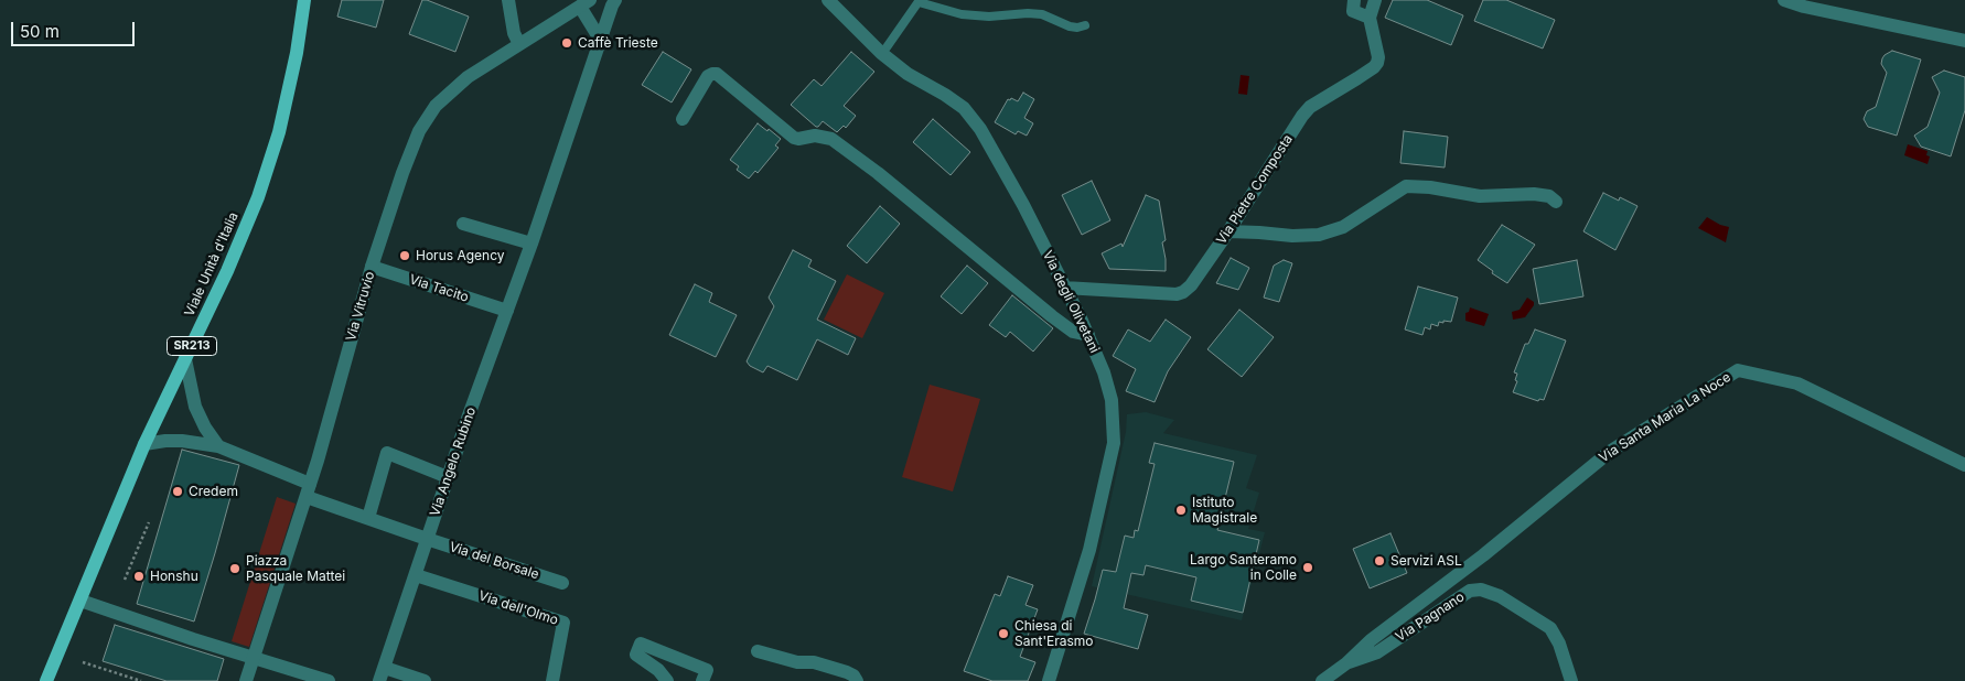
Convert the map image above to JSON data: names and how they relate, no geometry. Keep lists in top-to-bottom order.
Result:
{
  "streets": {
    "main road": ["Viale Unità d'Italia", "SR213"],
    "street": [
      "Via Pietre Composta",
      "Via Tacito",
      "Via degli Olivetani",
      "Via Vitruvio",
      "Via Santa Maria La Noce",
      "Via Angelo Rubino",
      "Via del Borsale",
      "Via dell'Olmo",
      "Via Pagnano"
    ]
  },
  "crossings": [
    ["Via Pietre Composta", "Via degli Olivetani"],
    ["Via Tacito", "Via Vitruvio"],
    ["Via Tacito", "Via Angelo Rubino"],
    ["Via Santa Maria La Noce", "Via Pagnano"],
    ["Via Angelo Rubino", "Via del Borsale"],
    ["Via Angelo Rubino", "Via dell'Olmo"]
  ],
  "places": [
    "Caffè Trieste",
    "Horus Agency",
    "Credem",
    "Istituto Magistrale",
    "Servizi ASL",
    "Largo Santeramo in Colle",
    "Piazza Pasquale Mattei",
    "Honshu",
    "Chiesa di Sant'Erasmo"
  ],
  "scale_bar": "50 m"
}
